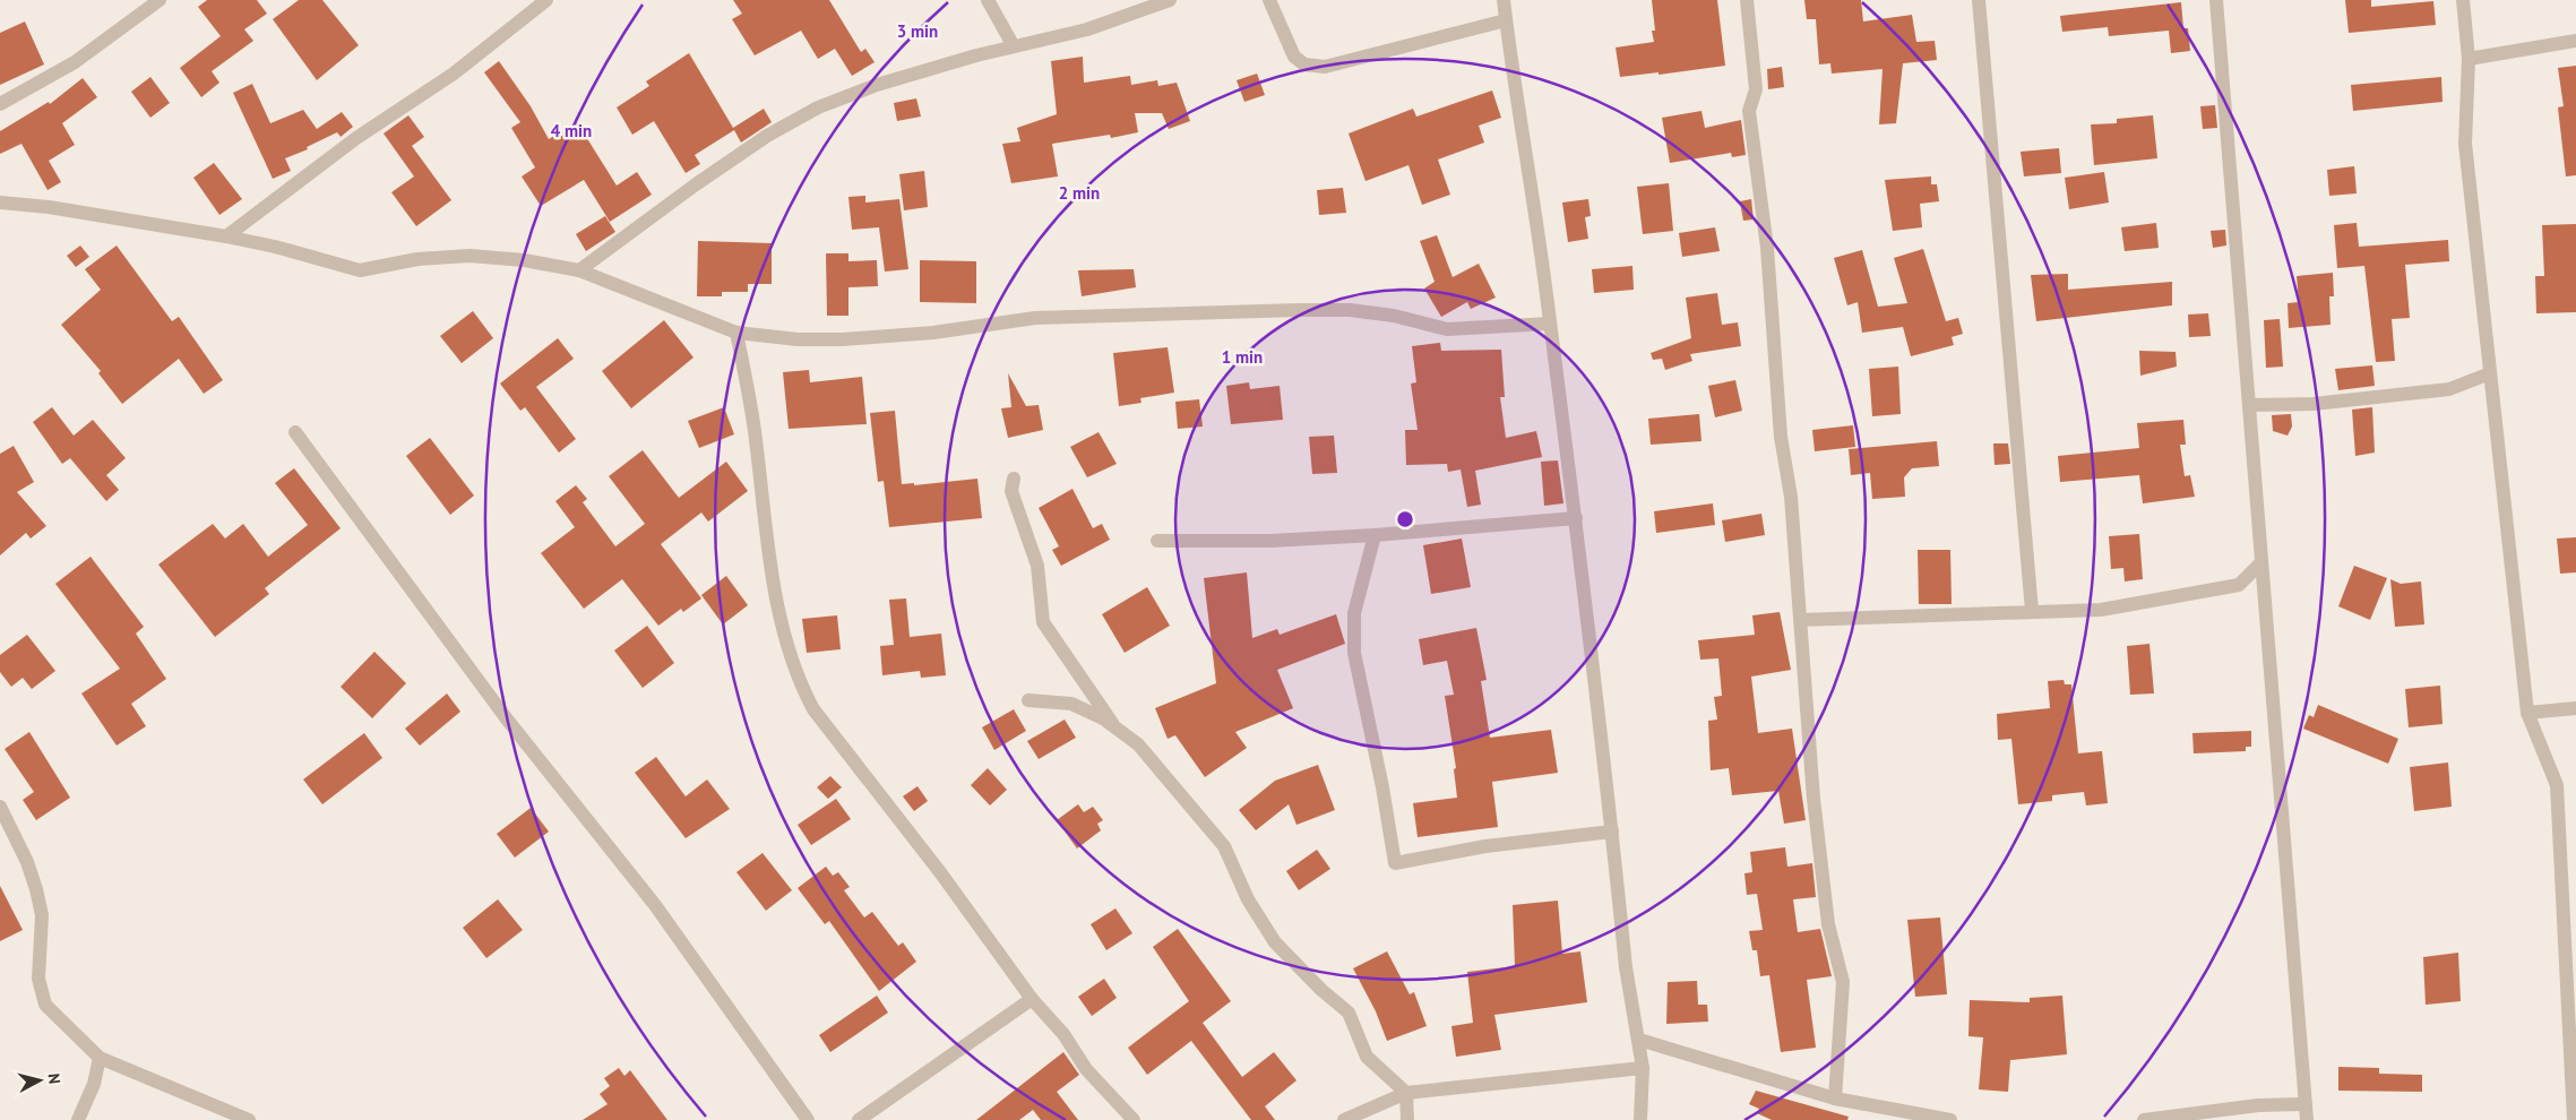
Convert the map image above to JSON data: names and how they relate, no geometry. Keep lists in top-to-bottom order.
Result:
{
  "north": "right",
  "rings": [
    "3 min",
    "4 min",
    "2 min",
    "1 min"
  ]
}
